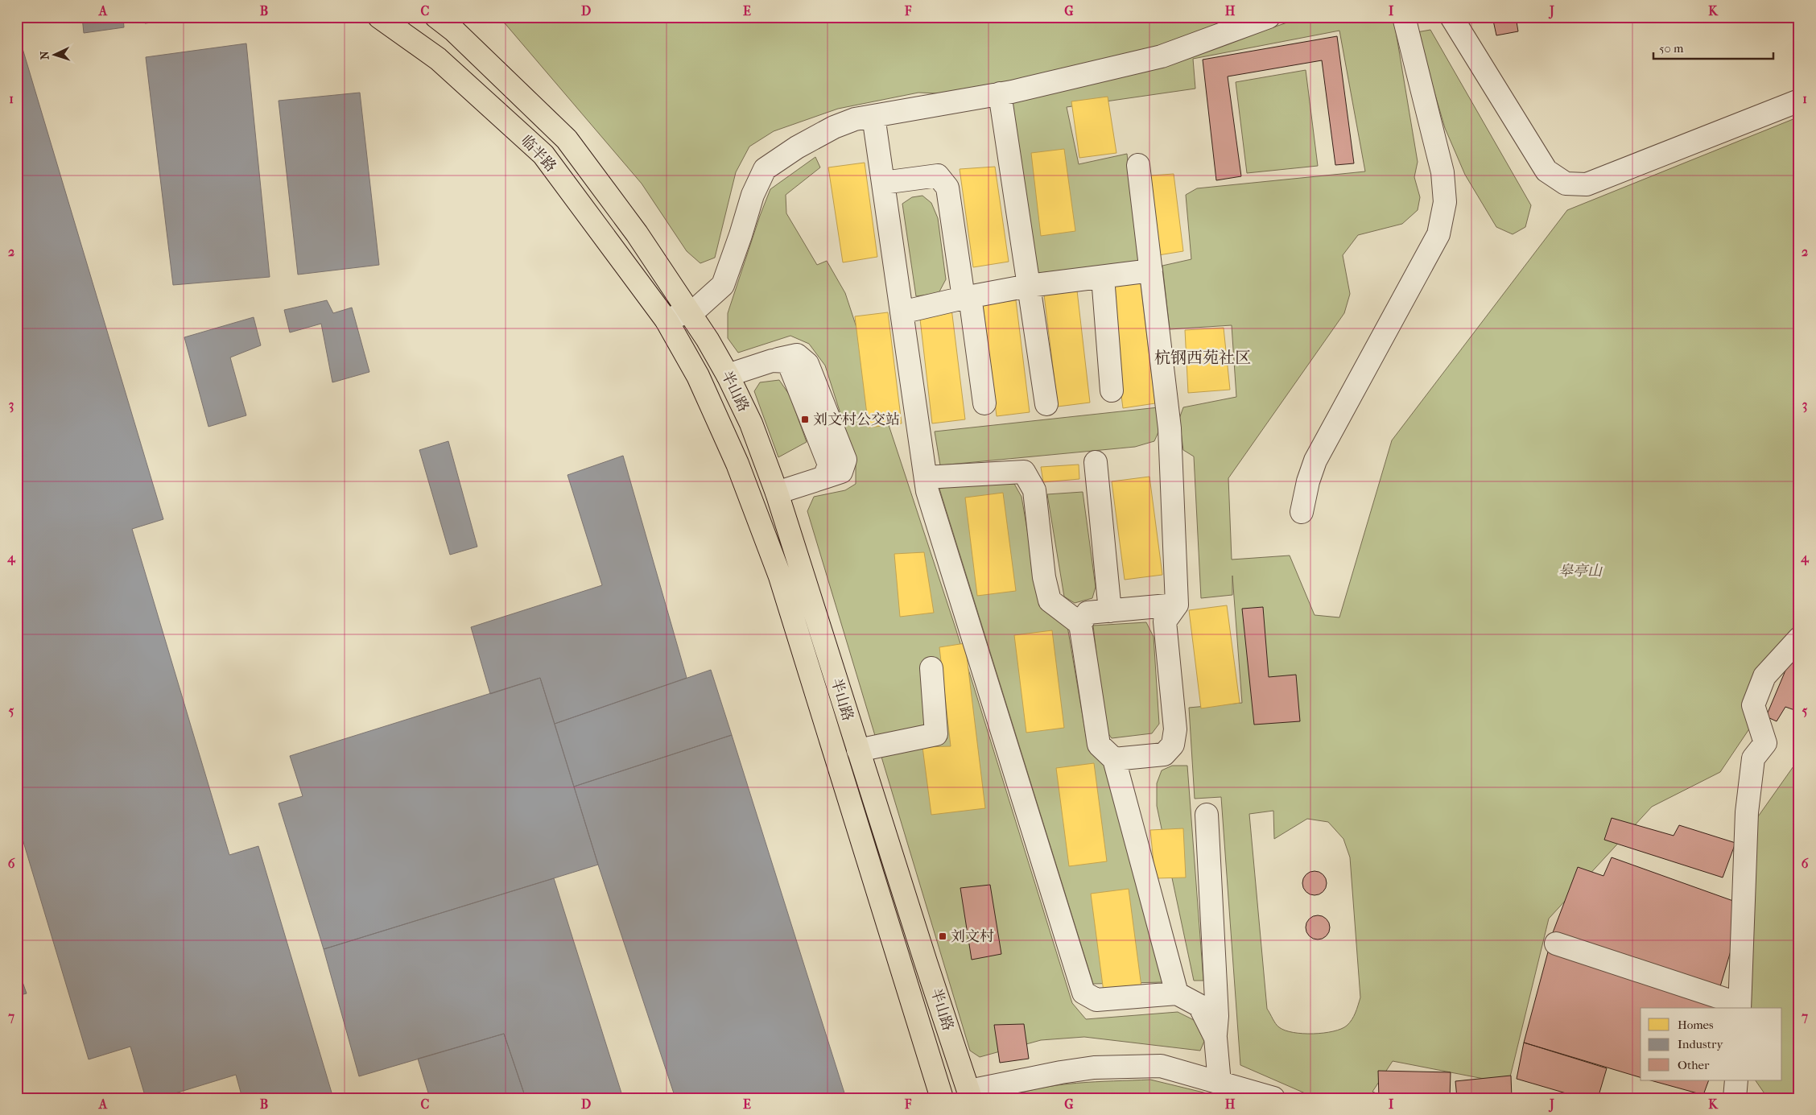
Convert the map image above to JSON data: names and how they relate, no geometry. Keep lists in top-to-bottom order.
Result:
{
  "streets": {
    "main road": ["临半路", "半山路"]
  },
  "crossings": [
    ["临半路", "半山路"]
  ],
  "districts": ["杭钢西苑社区"],
  "parks": ["皋亭山"],
  "places": {
    "transit": ["刘文村公交站", "刘文村"]
  },
  "legend": ["Homes", "Industry", "Other"],
  "scale_bar": "50 m",
  "north": "left",
  "grid": {
    "columns": [
      "A",
      "B",
      "C",
      "D",
      "E",
      "F",
      "G",
      "H",
      "I",
      "J",
      "K"
    ],
    "rows": [
      "1",
      "2",
      "3",
      "4",
      "5",
      "6",
      "7"
    ]
  }
}
